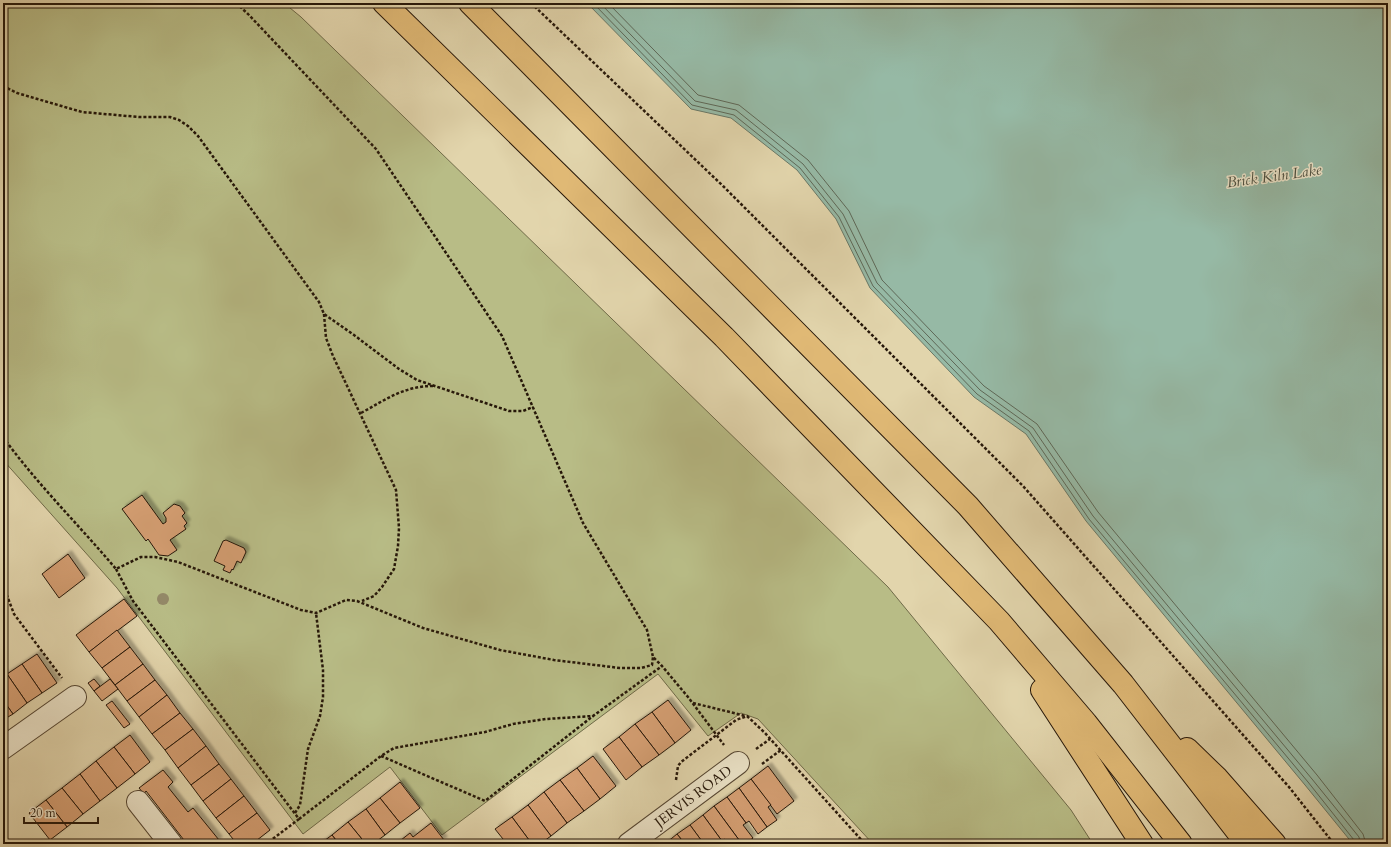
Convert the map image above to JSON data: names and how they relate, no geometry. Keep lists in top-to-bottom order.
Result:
{
  "streets": {
    "street": ["JERVIS ROAD"]
  },
  "water": ["Brick Kiln Lake"],
  "scale_bar": "20 m"
}
